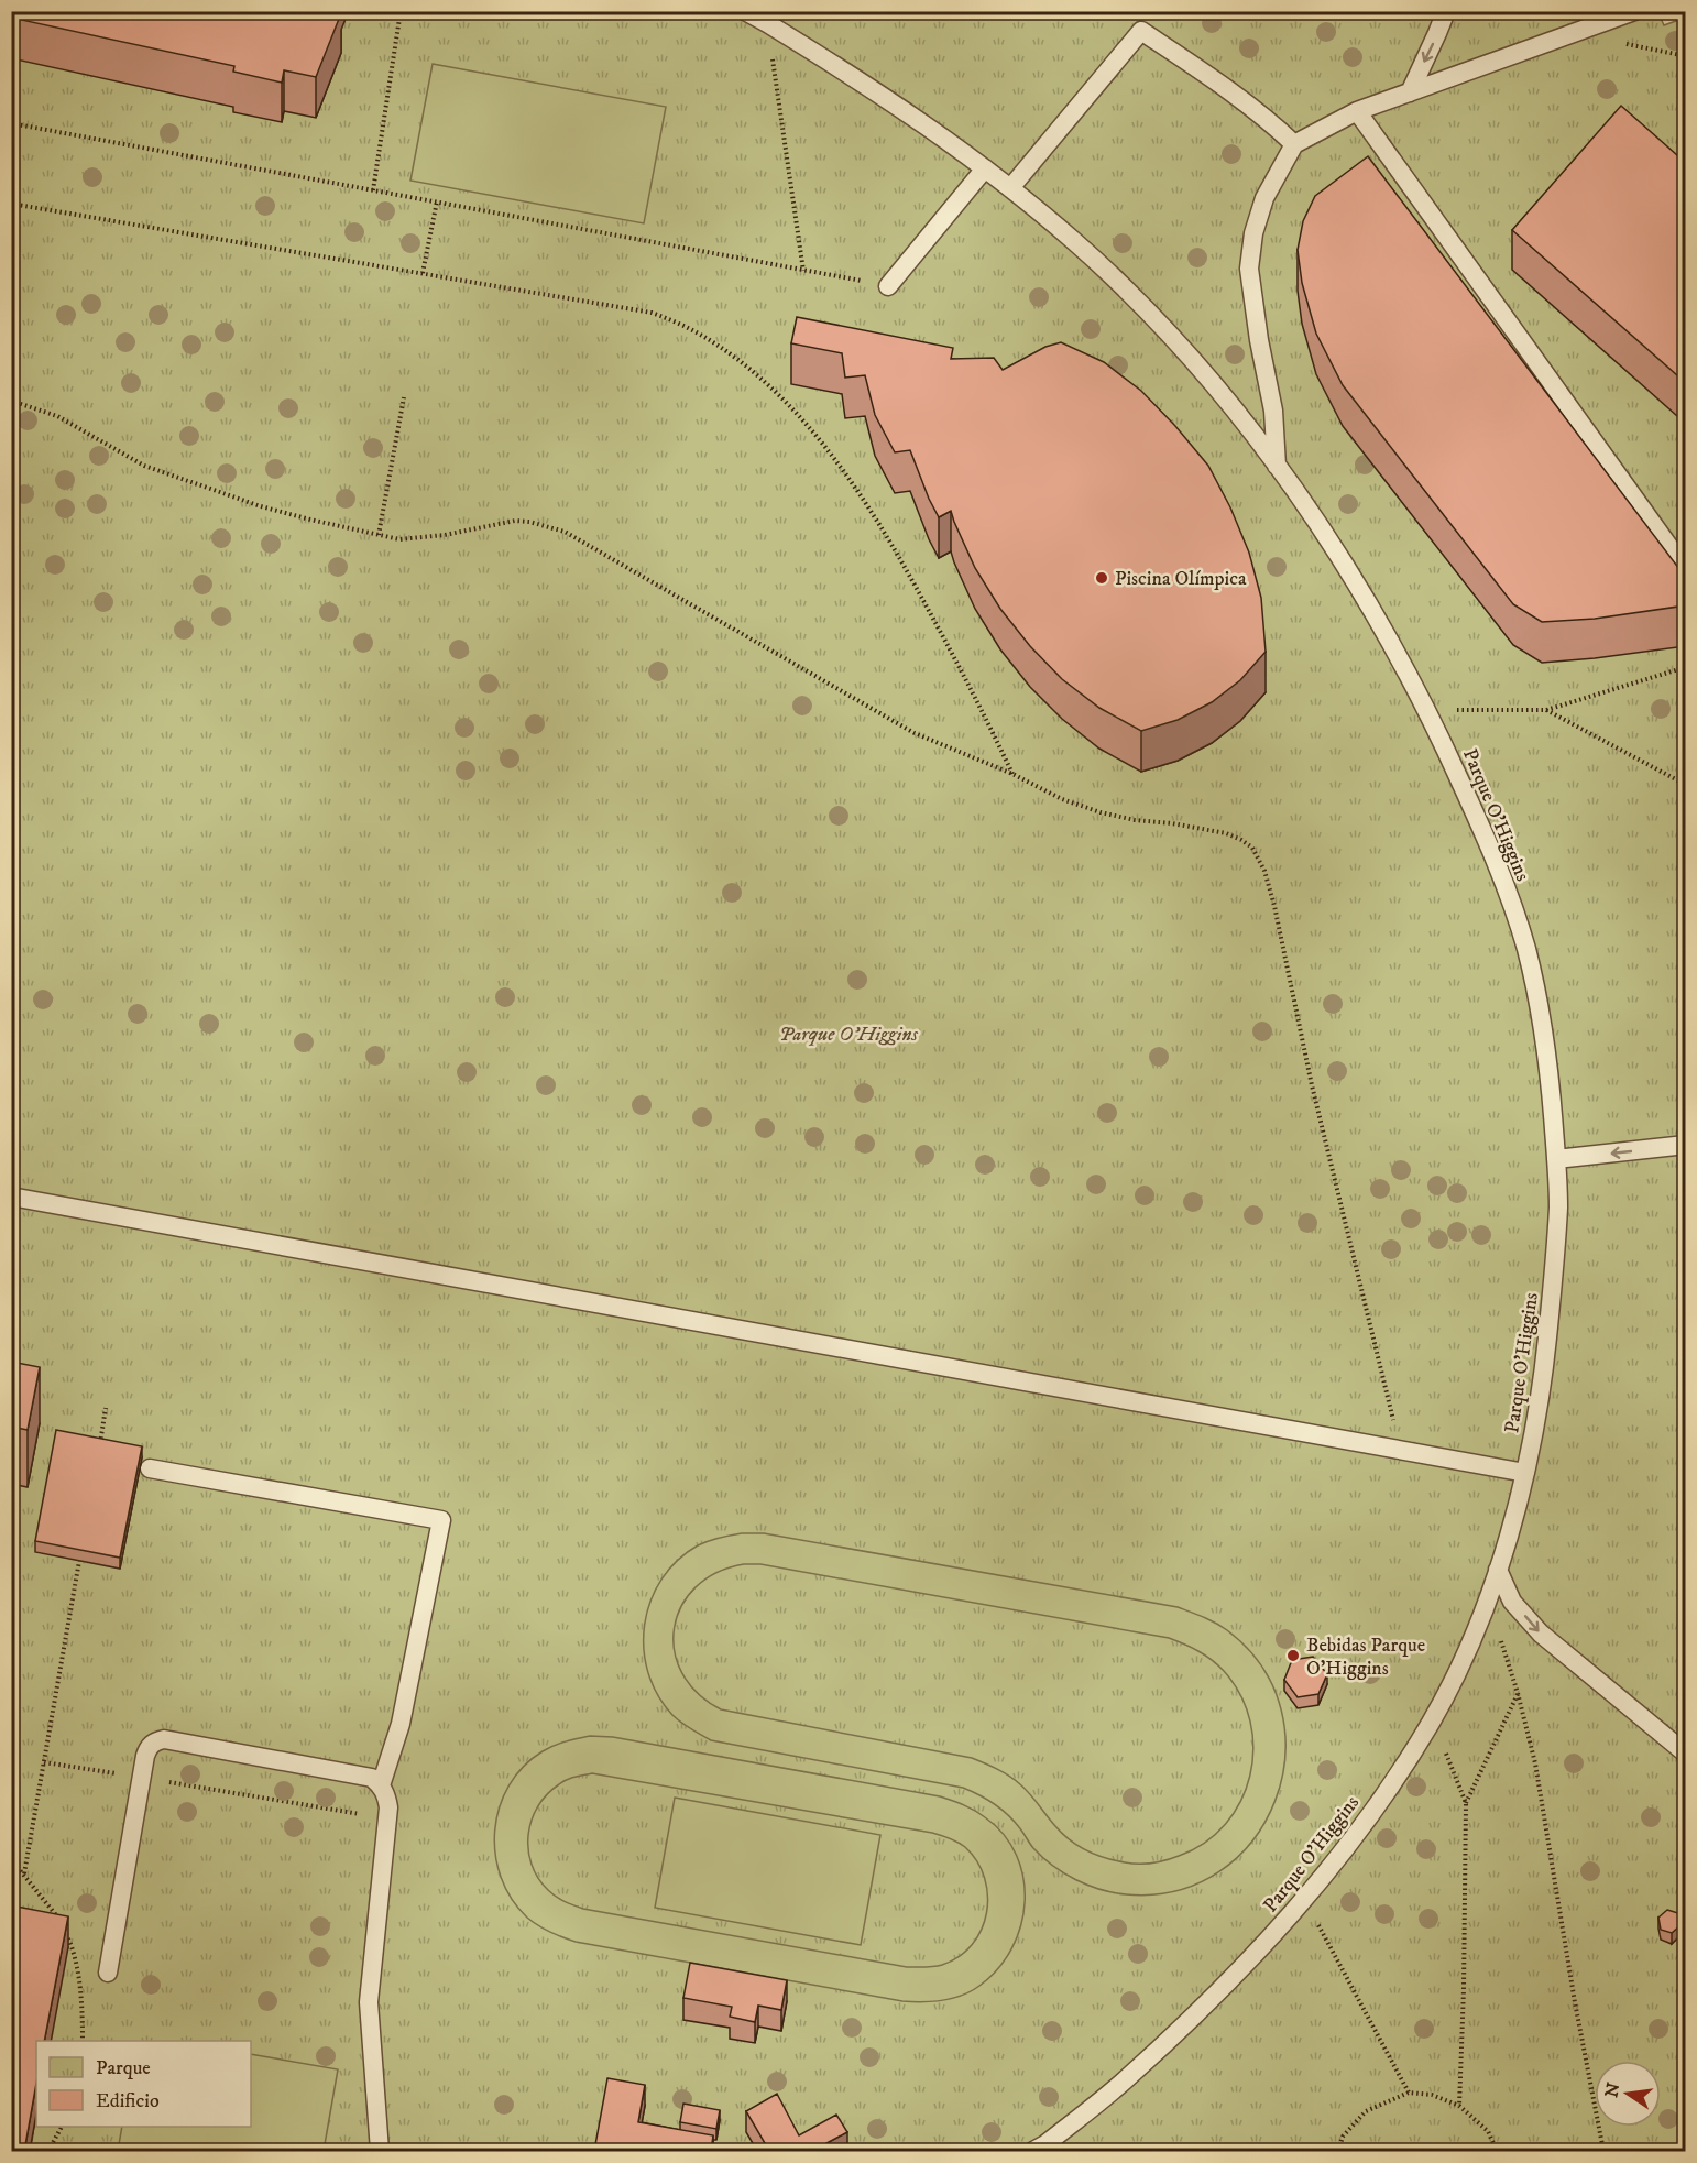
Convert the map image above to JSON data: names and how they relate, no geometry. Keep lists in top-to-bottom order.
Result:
{
  "streets": {
    "lane": ["Parque O'Higgins"]
  },
  "parks": ["Parque O'Higgins"],
  "places": ["Piscina Olímpica", "Bebidas Parque O'Higgins"],
  "legend": ["Parque", "Edificio"],
  "north": "left"
}
